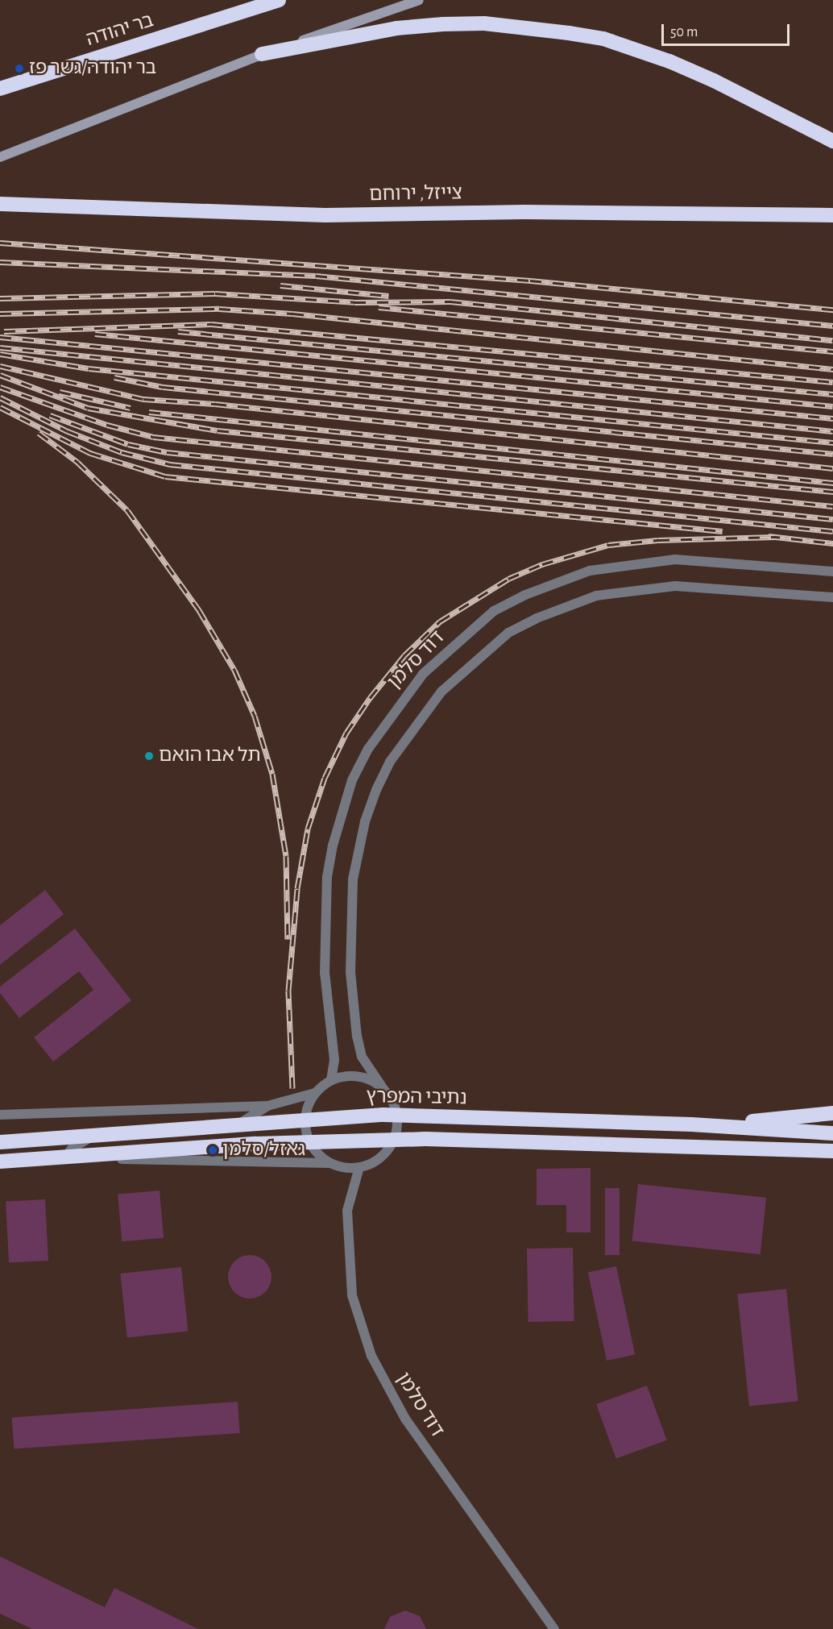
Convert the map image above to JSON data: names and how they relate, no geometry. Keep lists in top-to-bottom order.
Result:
{
  "streets": {
    "highway": ["בר יהודה", "צייזל, ירוחם", "נתיבי המפרץ"],
    "street": ["דוד סלמן"]
  },
  "places": ["בר יהודה/גשר פז", "תל אבו הואם", "גאזל/סלמן"],
  "scale_bar": "50 m"
}
